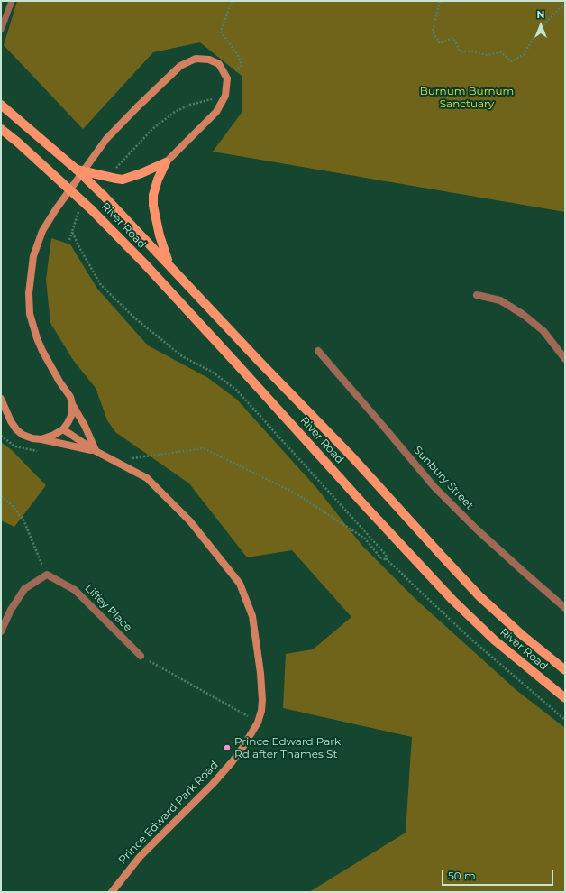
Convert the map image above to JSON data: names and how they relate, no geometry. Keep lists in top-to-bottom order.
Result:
{
  "streets": {
    "main road": ["River Road"],
    "street": ["Sunbury Street", "Liffey Place", "Prince Edward Park Road"]
  },
  "parks": ["Burnum Burnum Sanctuary"],
  "places": ["Prince Edward Park Rd after Thames St"],
  "scale_bar": "50 m",
  "north": "top"
}
